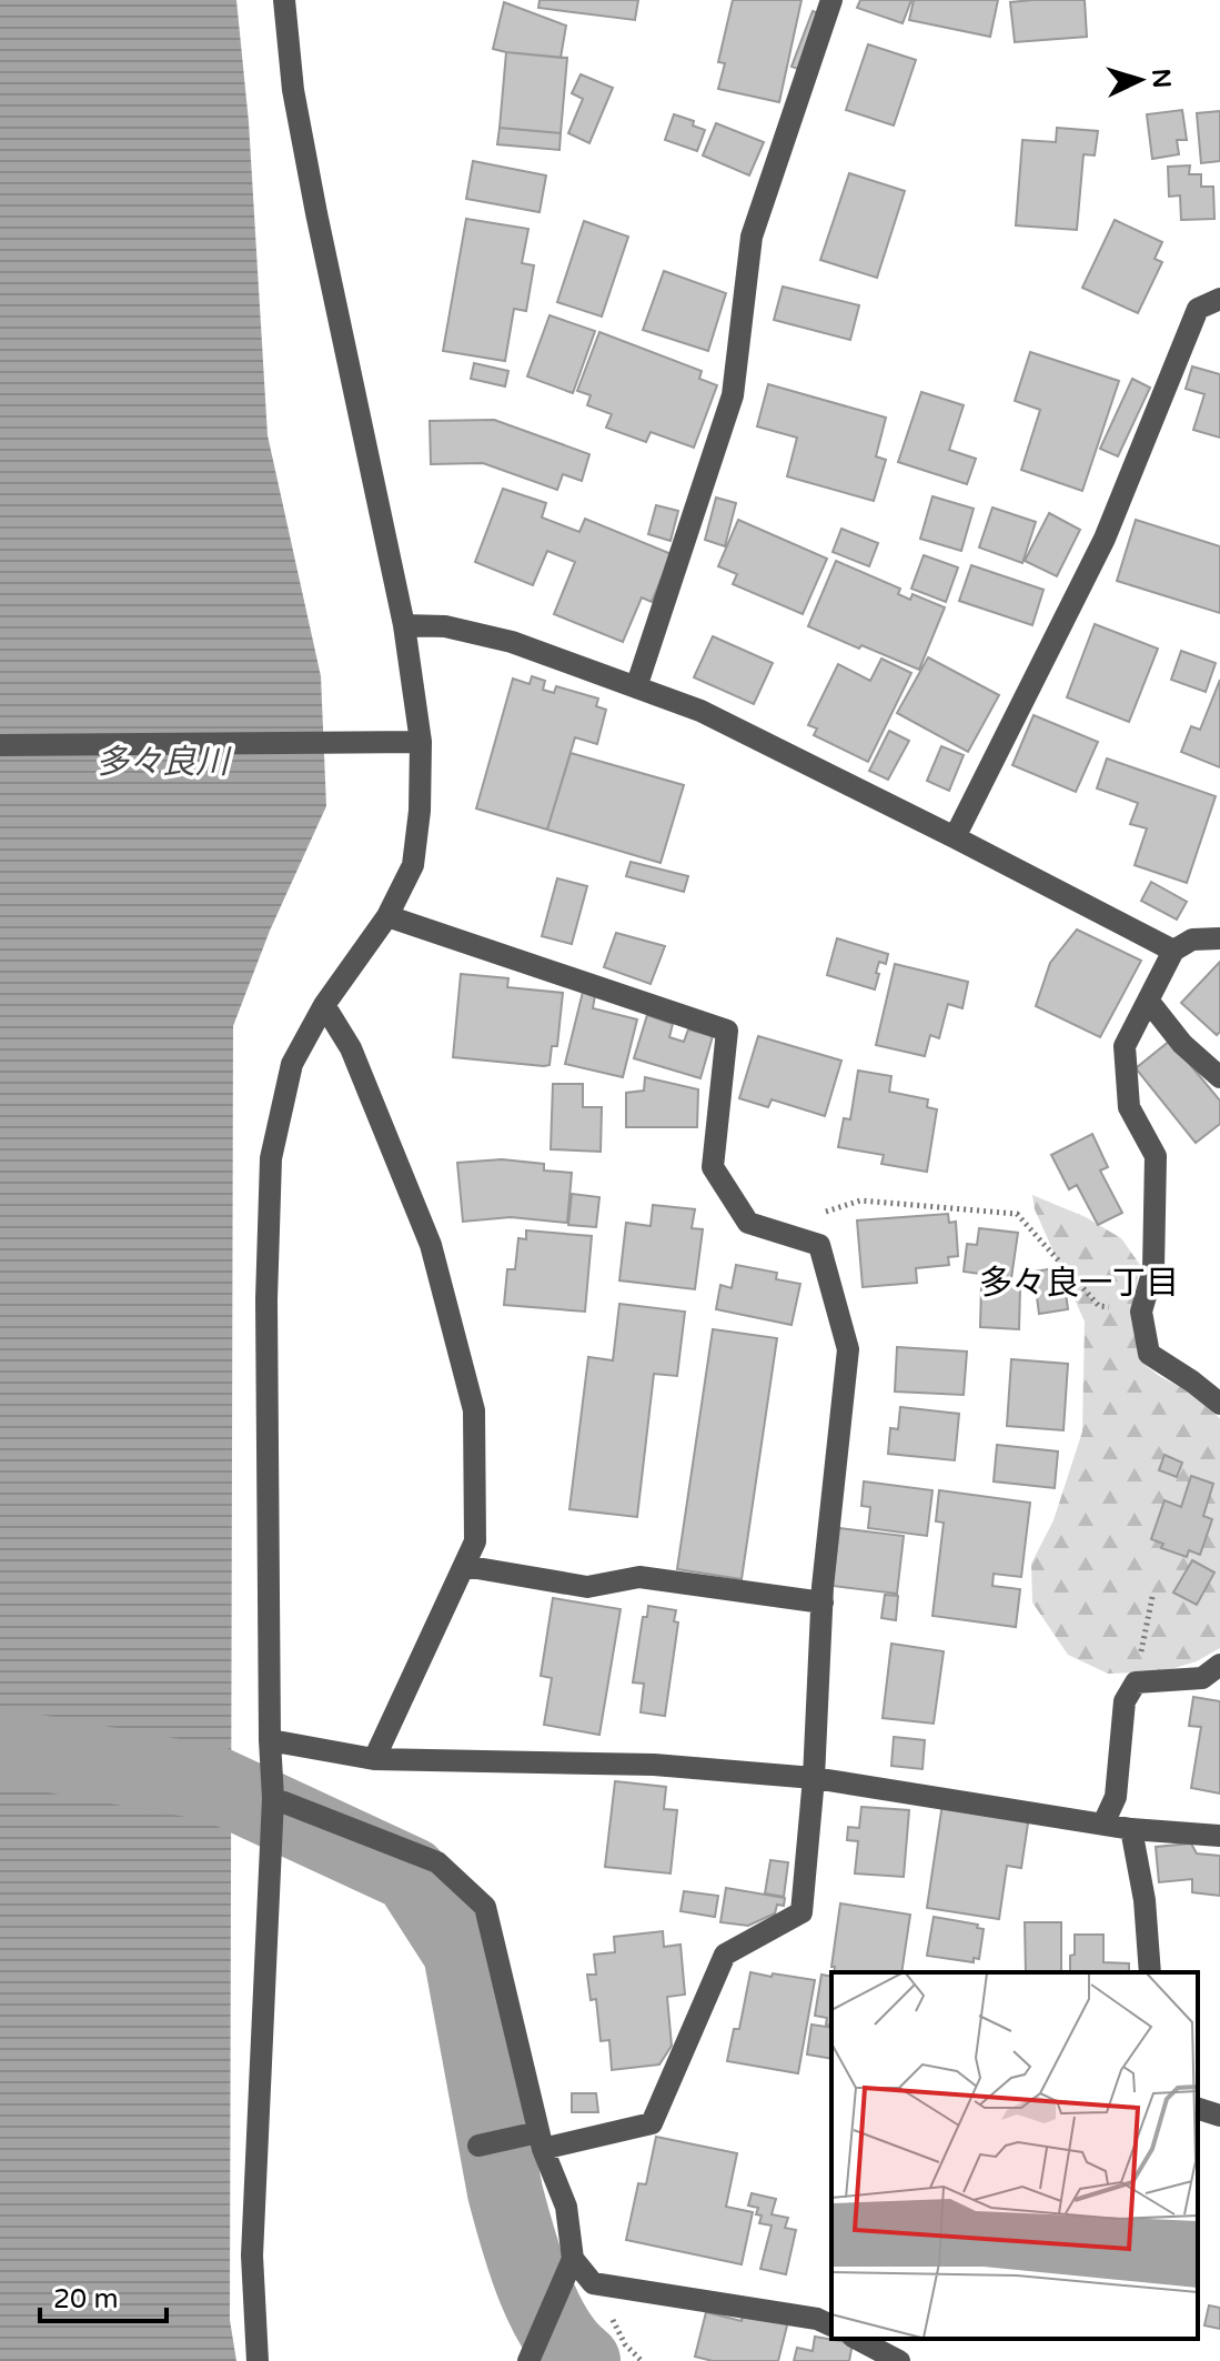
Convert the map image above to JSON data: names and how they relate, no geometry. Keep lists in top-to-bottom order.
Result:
{
  "districts": ["多々良一丁目"],
  "water": ["多々良川"],
  "scale_bar": "20 m",
  "north": "right"
}
